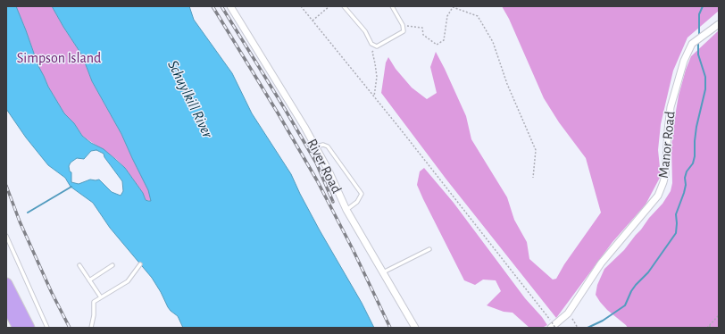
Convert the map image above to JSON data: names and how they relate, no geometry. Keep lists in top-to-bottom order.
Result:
{
  "streets": {
    "street": ["Manor Road", "River Road"]
  },
  "water": ["Schuylkill River"],
  "parks": ["Simpson Island"]
}
